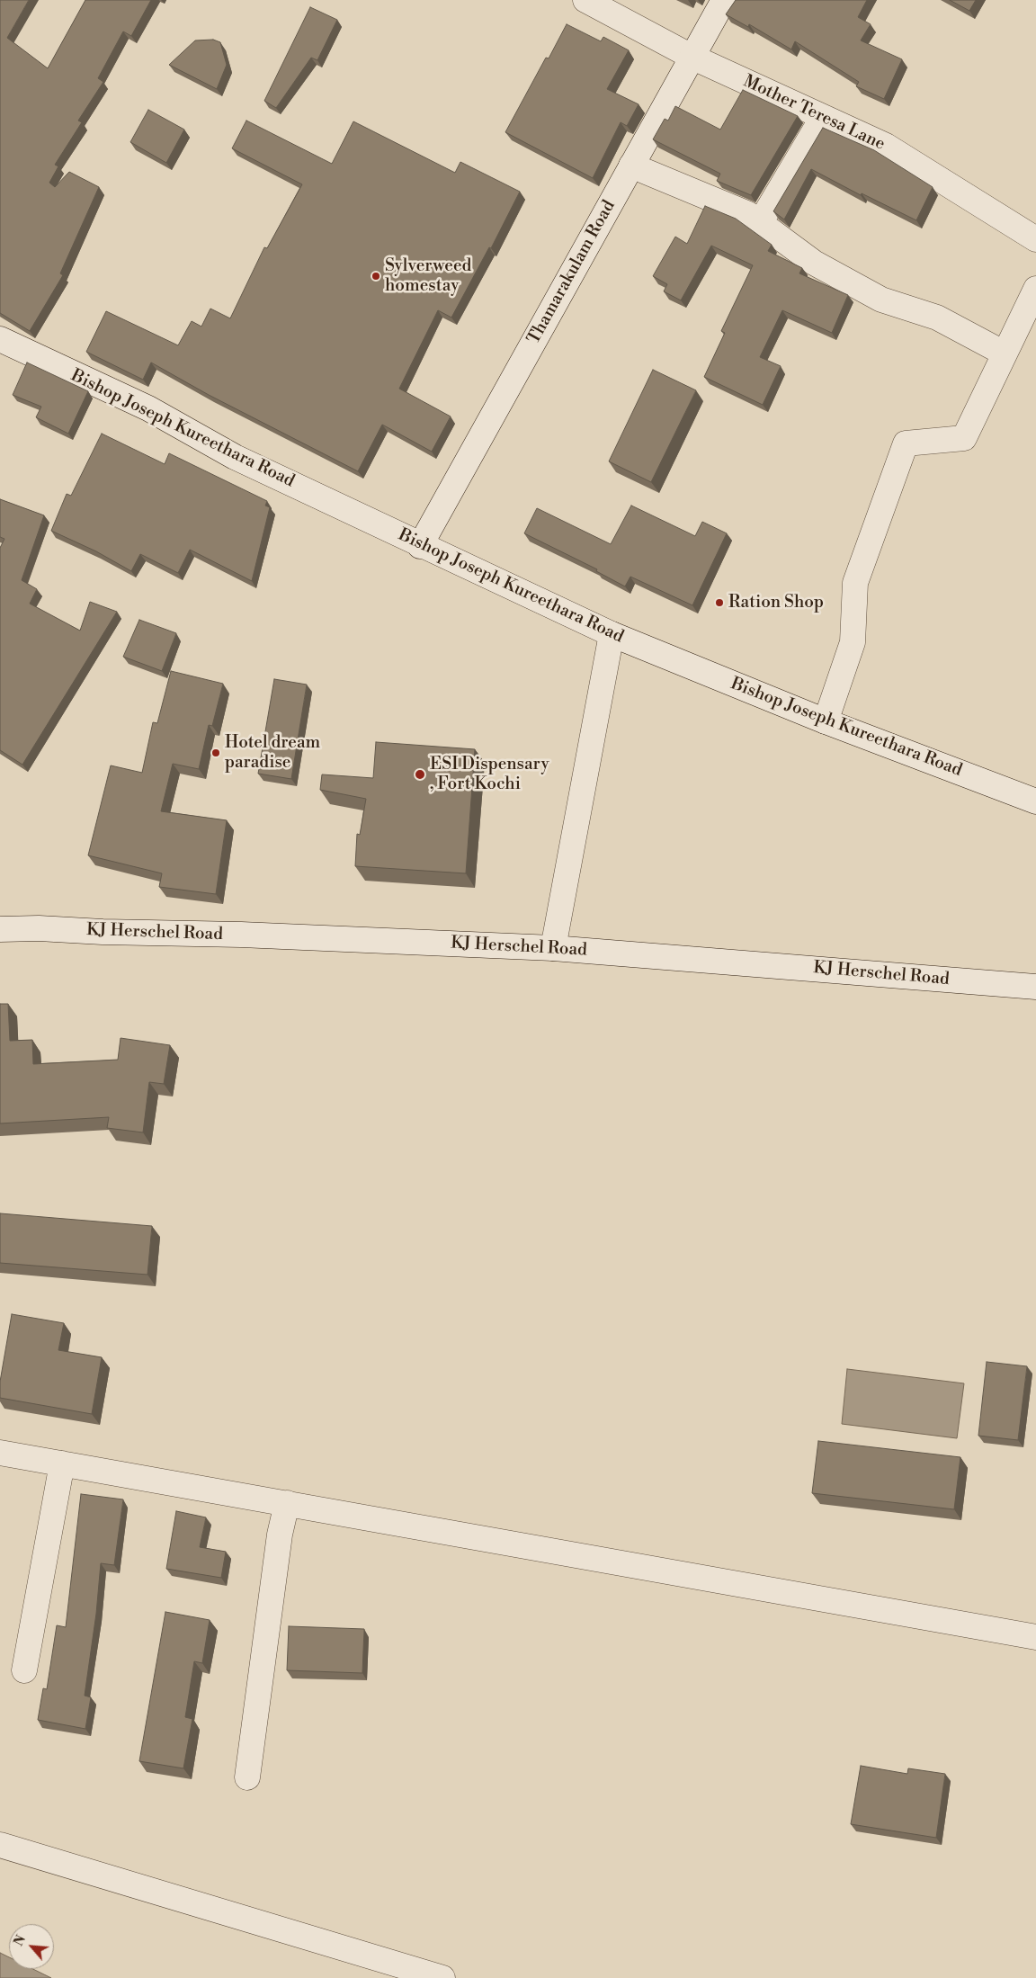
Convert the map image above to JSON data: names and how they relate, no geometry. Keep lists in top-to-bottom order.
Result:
{
  "streets": {
    "street": [
      "Mother Teresa Lane",
      "Thamarakulam Road",
      "Bishop Joseph Kureethara Road",
      "KJ Herschel Road"
    ]
  },
  "crossings": [
    ["Mother Teresa Lane", "Thamarakulam Road"],
    ["Thamarakulam Road", "Bishop Joseph Kureethara Road"]
  ],
  "places": [
    "Sylverweed homestay",
    "Ration Shop",
    "Hotel dream paradise",
    "ESI Dispensary , Fort Kochi"
  ],
  "north": "top left"
}
